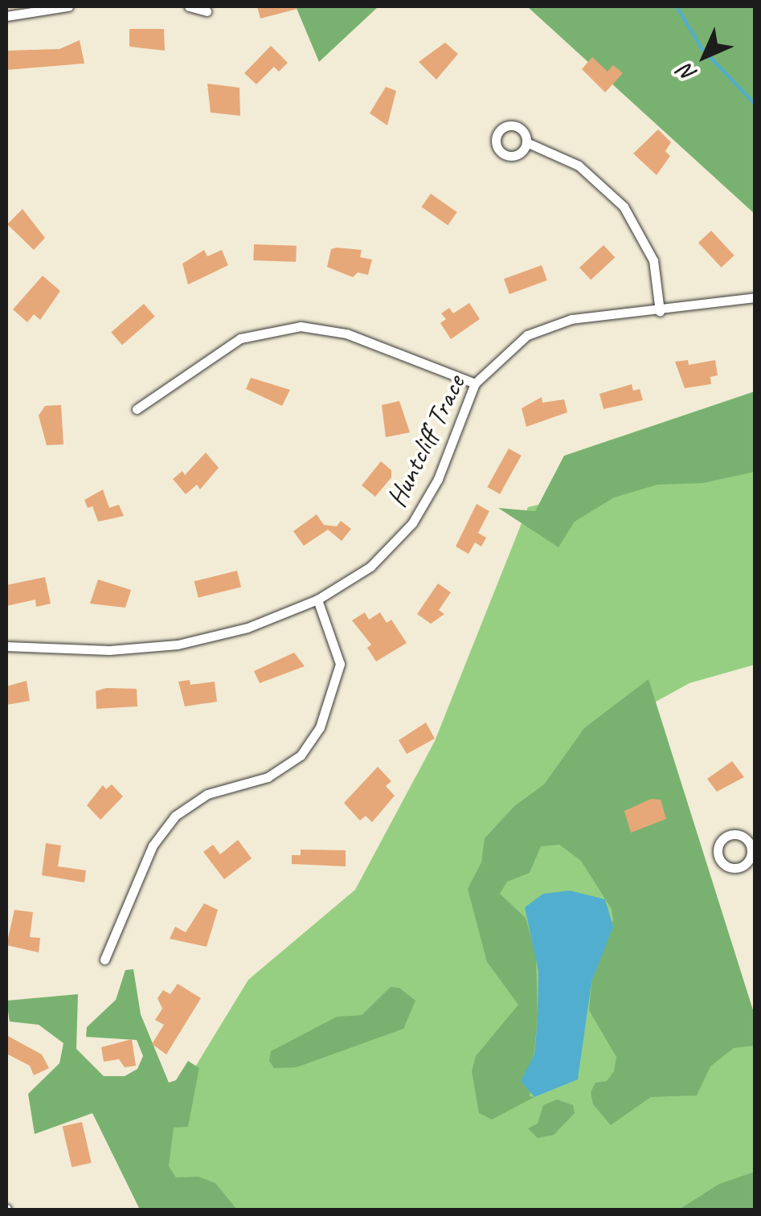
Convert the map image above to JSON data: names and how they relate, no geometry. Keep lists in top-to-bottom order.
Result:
{
  "streets": {
    "street": ["Huntcliff Trace"]
  },
  "north": "bottom left"
}
